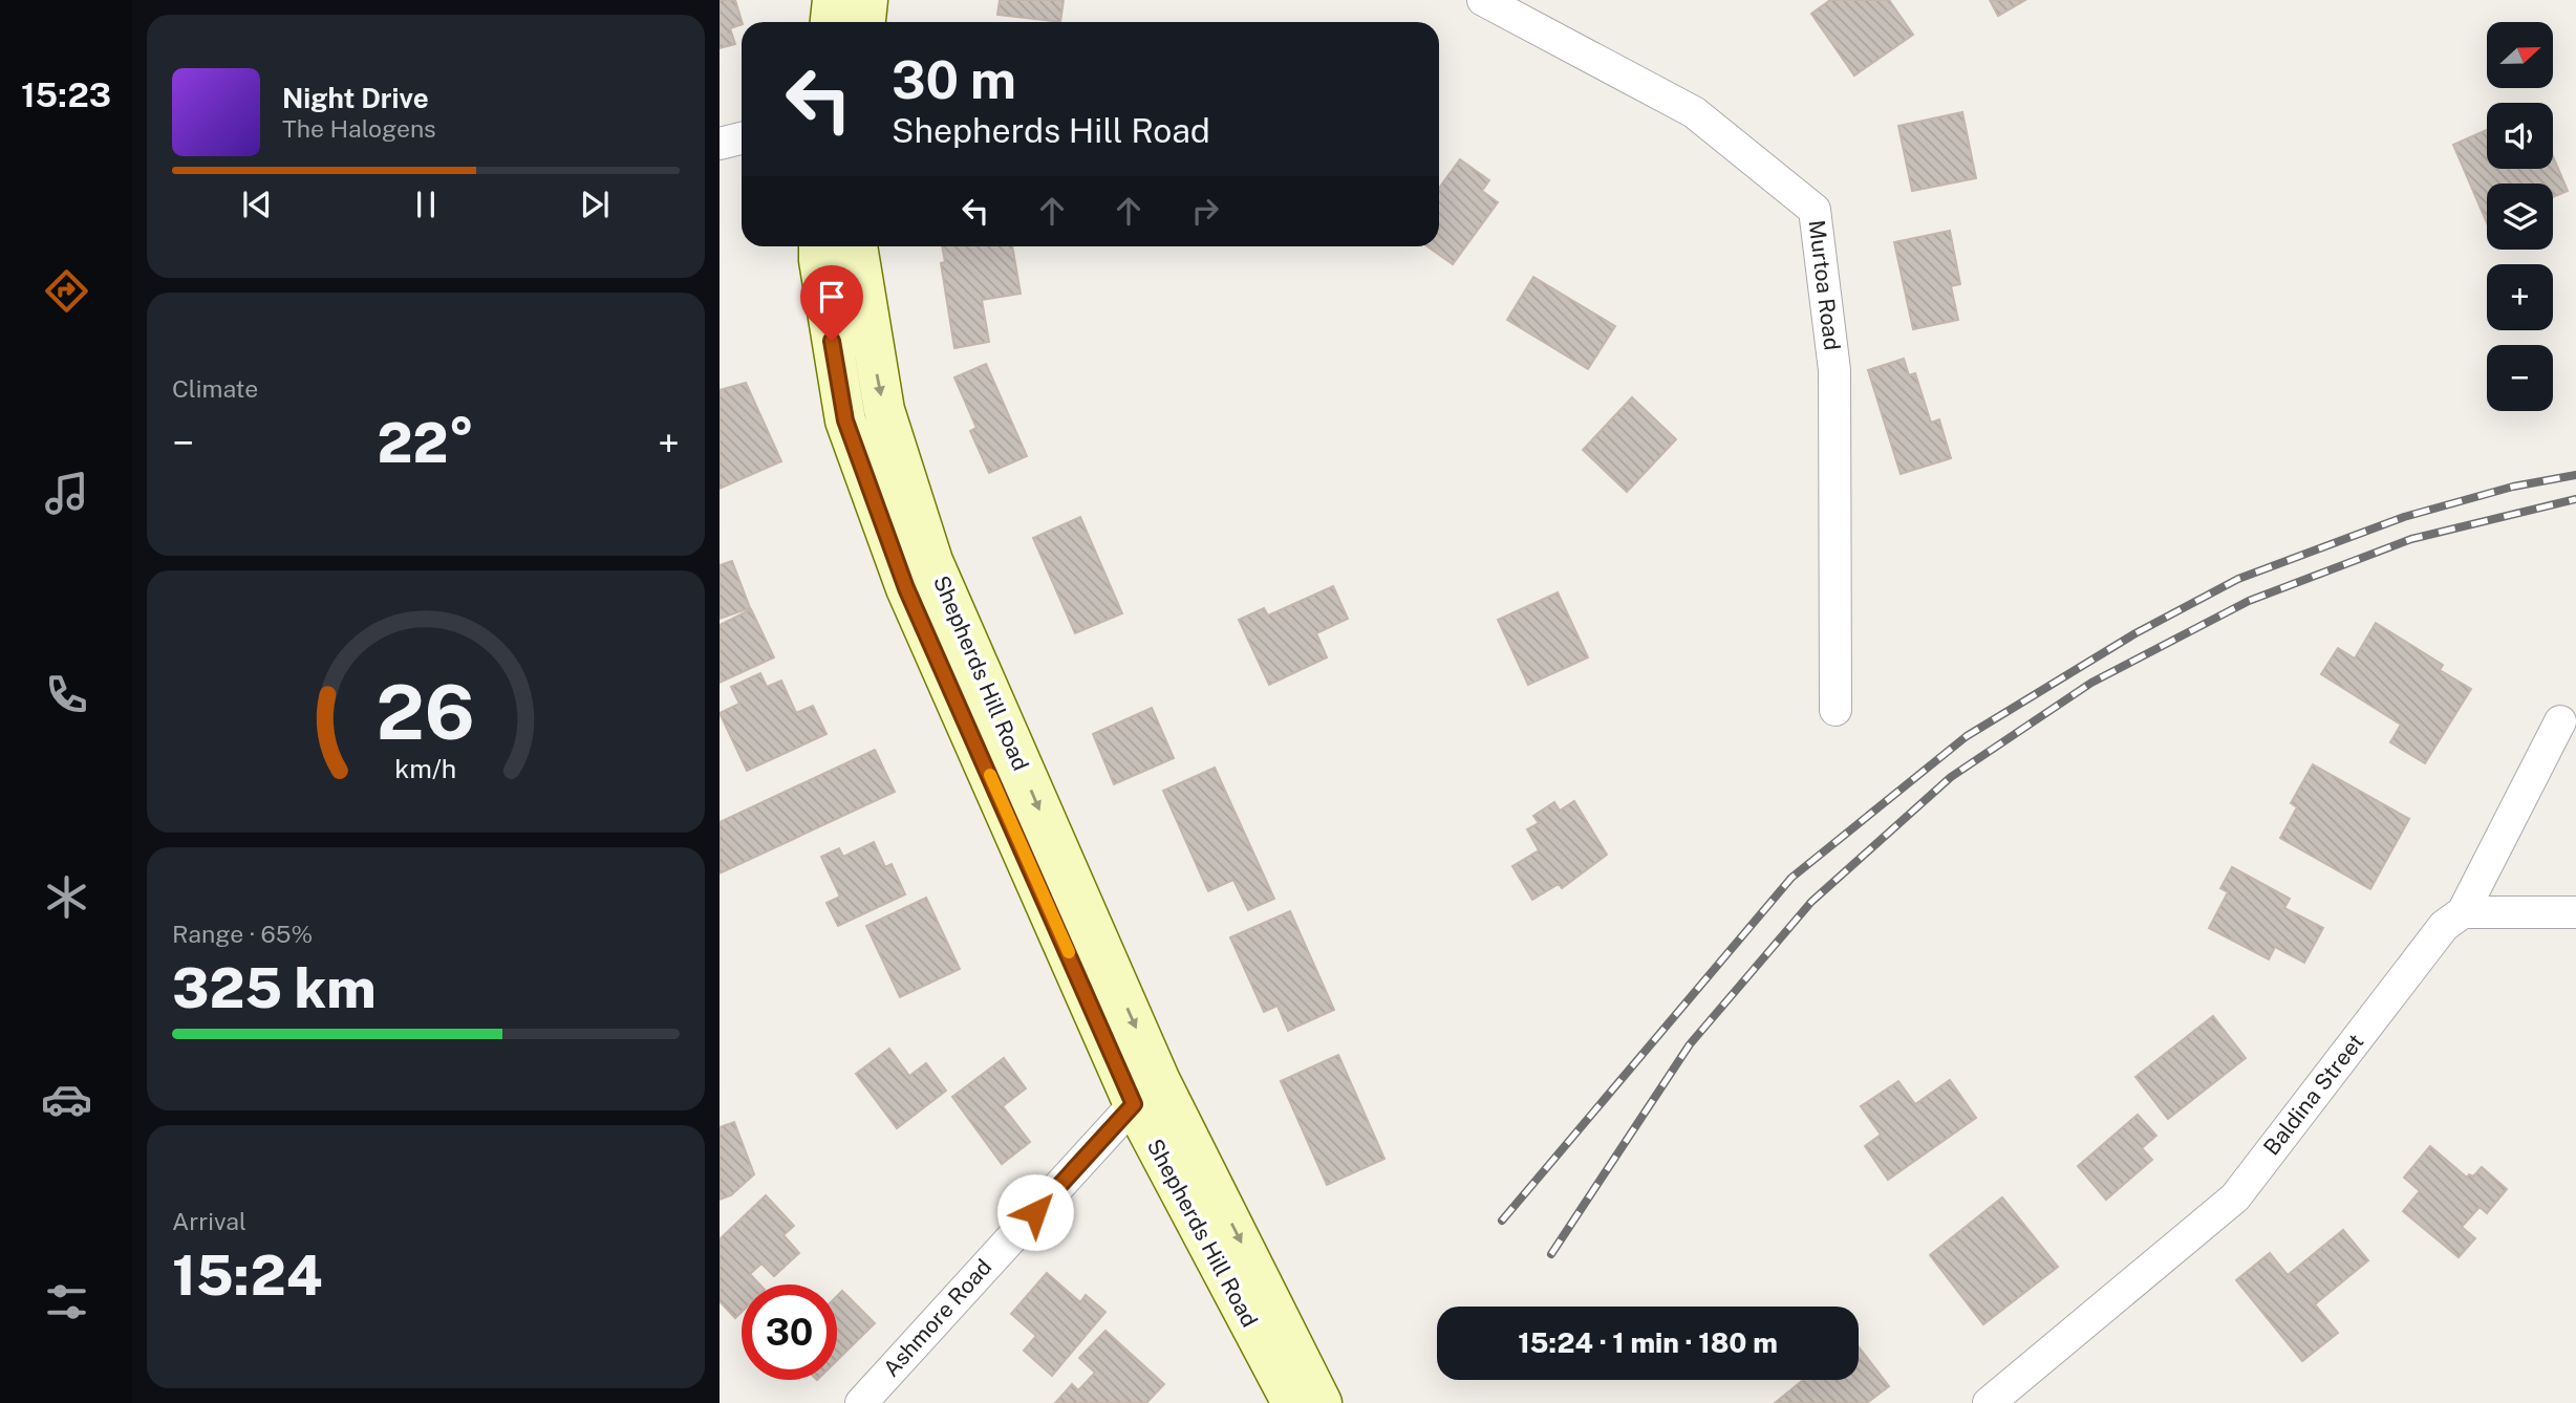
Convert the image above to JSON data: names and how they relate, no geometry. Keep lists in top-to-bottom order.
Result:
{
  "streets": {
    "main road": ["Shepherds Hill Road"],
    "street": ["Murtoa Road", "Baldina Street", "Ashmore Road"]
  },
  "crossings": [
    ["Shepherds Hill Road", "Ashmore Road"]
  ],
  "north": "right",
  "page": {
    "tabs": "15:23",
    "map_buttons": ["+", "−"],
    "turn": ["30 m", "Shepherds Hill Road"],
    "song": ["Night Drive", "The Halogens"],
    "tile": [
      "Climate",
      ["Range · 65%", "325 km"],
      ["Arrival", "15:24"]
    ],
    "heat": ["−", "22°", "+"],
    "limit": "30",
    "trip": "15:24 · 1 min · 180 m",
    "gauge": ["26", "km/h"]
  }
}
